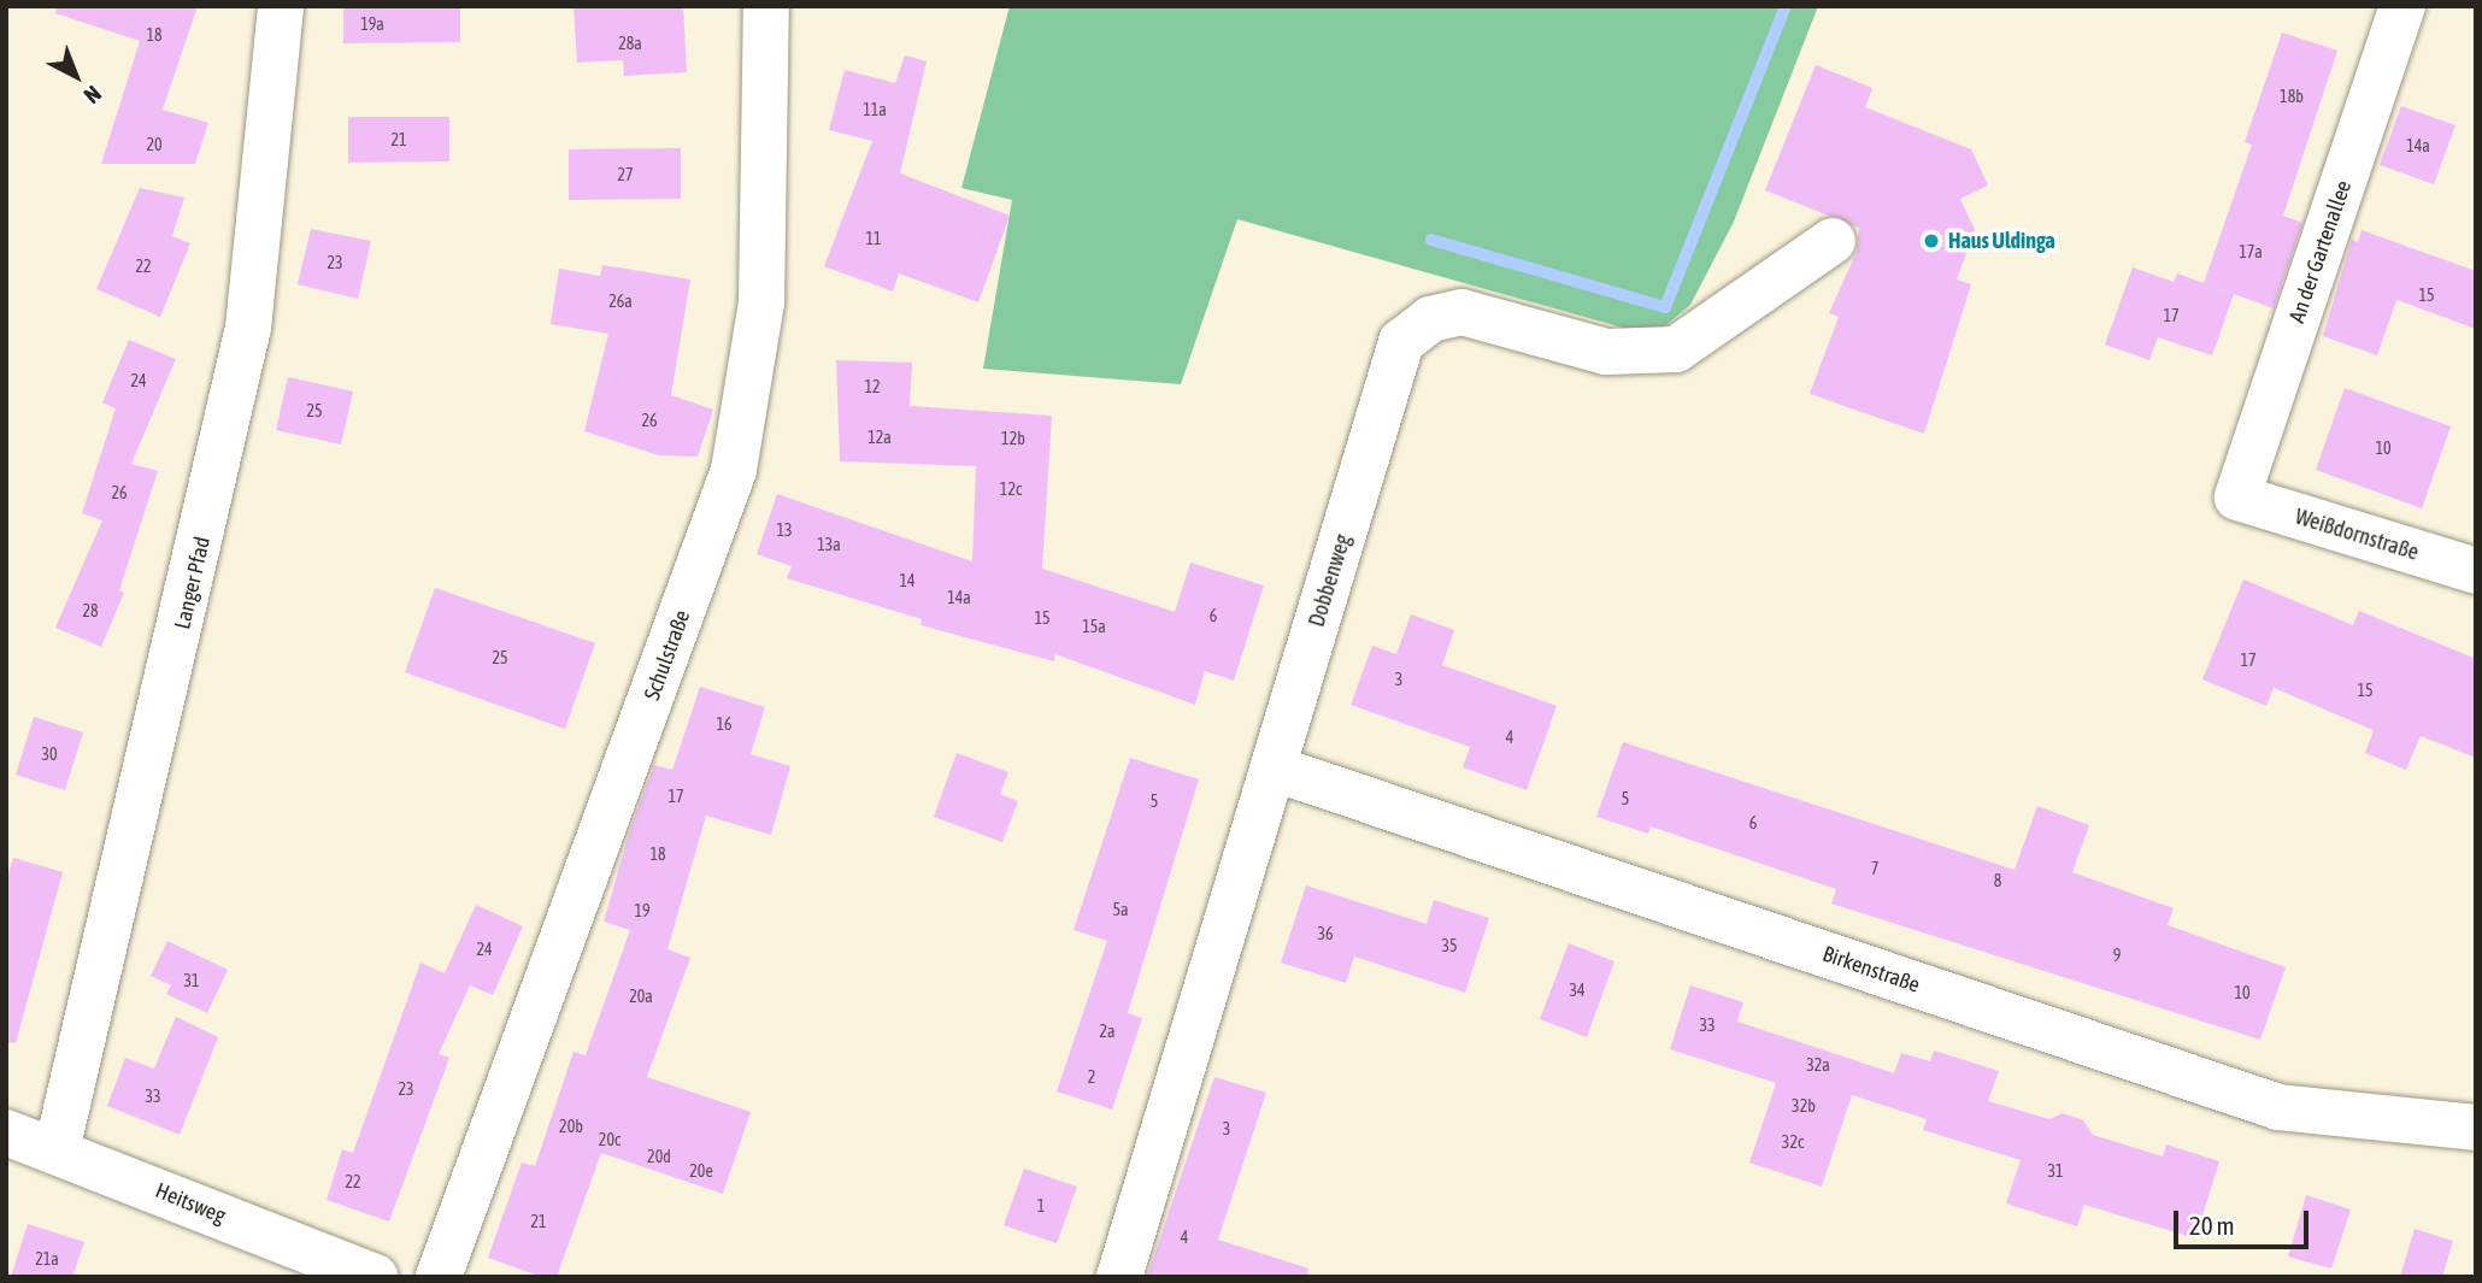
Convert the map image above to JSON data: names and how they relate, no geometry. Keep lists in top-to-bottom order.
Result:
{
  "streets": {
    "street": [
      "An der Gartenallee",
      "Weißdornstraße",
      "Dobbenweg",
      "Langer Pfad",
      "Schulstraße",
      "Birkenstraße",
      "Heitsweg"
    ]
  },
  "crossings": [
    ["An der Gartenallee", "Weißdornstraße"],
    ["Dobbenweg", "Birkenstraße"],
    ["Langer Pfad", "Heitsweg"]
  ],
  "places": ["Haus Uldinga"],
  "house_numbers": [
    "19a",
    "18",
    "28a",
    "18b",
    "11a",
    "21",
    "20",
    "14a",
    "27",
    "11",
    "17a",
    "23",
    "22",
    "15",
    "26a",
    "17",
    "24",
    "12",
    "25",
    "26",
    "12a",
    "12b",
    "10",
    "12c",
    "26",
    "13",
    "13a",
    "14",
    "14a",
    "28",
    "6",
    "15",
    "15a",
    "25",
    "17",
    "3",
    "15",
    "16",
    "4",
    "30",
    "17",
    "5",
    "5",
    "6",
    "18",
    "7",
    "8",
    "5a",
    "19",
    "36",
    "35",
    "24",
    "9",
    "31",
    "34",
    "10",
    "20a",
    "33",
    "2a",
    "32a",
    "2",
    "23",
    "33",
    "32b",
    "20b",
    "3",
    "20c",
    "32c",
    "20d",
    "20e",
    "31",
    "22",
    "1",
    "21",
    "4",
    "21a"
  ],
  "scale_bar": "20 m",
  "north": "bottom right"
}
